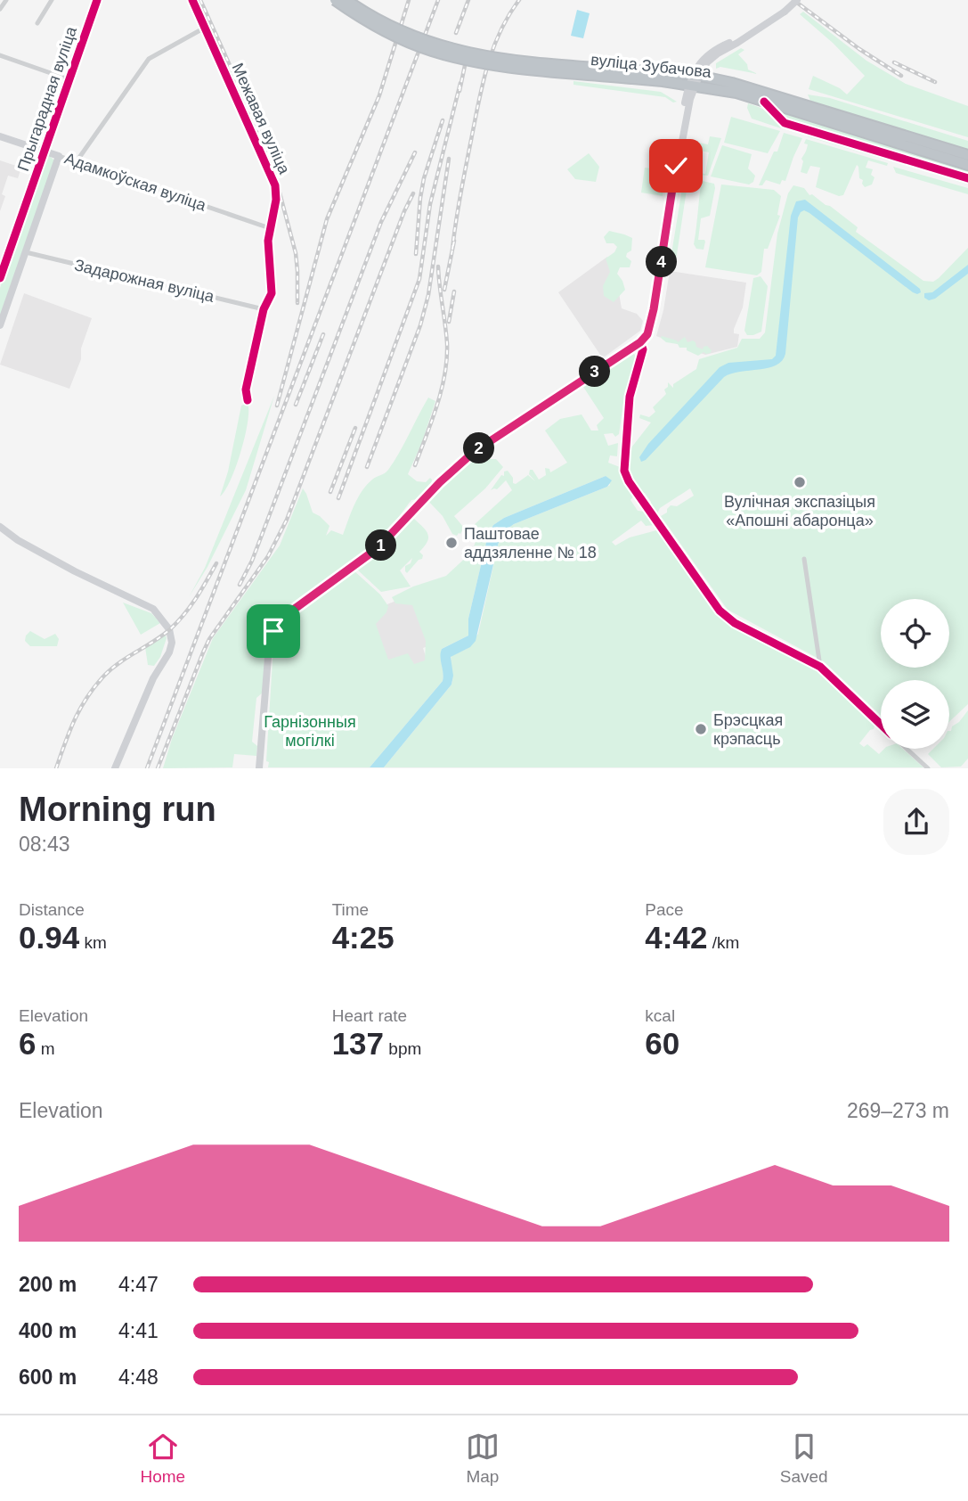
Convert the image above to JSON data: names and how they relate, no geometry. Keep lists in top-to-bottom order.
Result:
{
  "streets": {
    "highway": ["вуліца Зубачова"],
    "main road": ["Прыгарадная вуліца", "Адамкоўская вуліца"],
    "street": ["Межавая вуліца", "Задарожная вуліца"]
  },
  "crossings": [
    ["Прыгарадная вуліца", "Адамкоўская вуліца"],
    ["Прыгарадная вуліца", "Задарожная вуліца"],
    ["Межавая вуліца", "Адамкоўская вуліца"],
    ["Межавая вуліца", "Задарожная вуліца"]
  ],
  "parks": ["Гарнізонныя могілкі"],
  "places": ["Вулічная экспазіцыя «Апошні абаронца»", "Паштовае аддзяленне № 18", "Брэсцкая крэпасць"],
  "page": {
    "pins": [
      "4",
      "3",
      "2",
      "1"
    ],
    "heading": ["Morning run", "08:43"],
    "stats": [
      ["Distance", "0.94 km"],
      ["Time", "4:25"],
      ["Pace", "4:42 /km"],
      ["Elevation", "6 m"],
      ["Heart rate", "137 bpm"],
      ["kcal", "60"]
    ],
    "chart": ["Elevation", "269–273 m"],
    "list": [
      {
        "name": "200 m",
        "note": "4:47"
      },
      {
        "name": "400 m",
        "note": "4:41"
      },
      {
        "name": "600 m",
        "note": "4:48"
      }
    ],
    "tabs": ["Home", "Map", "Saved"]
  }
}
